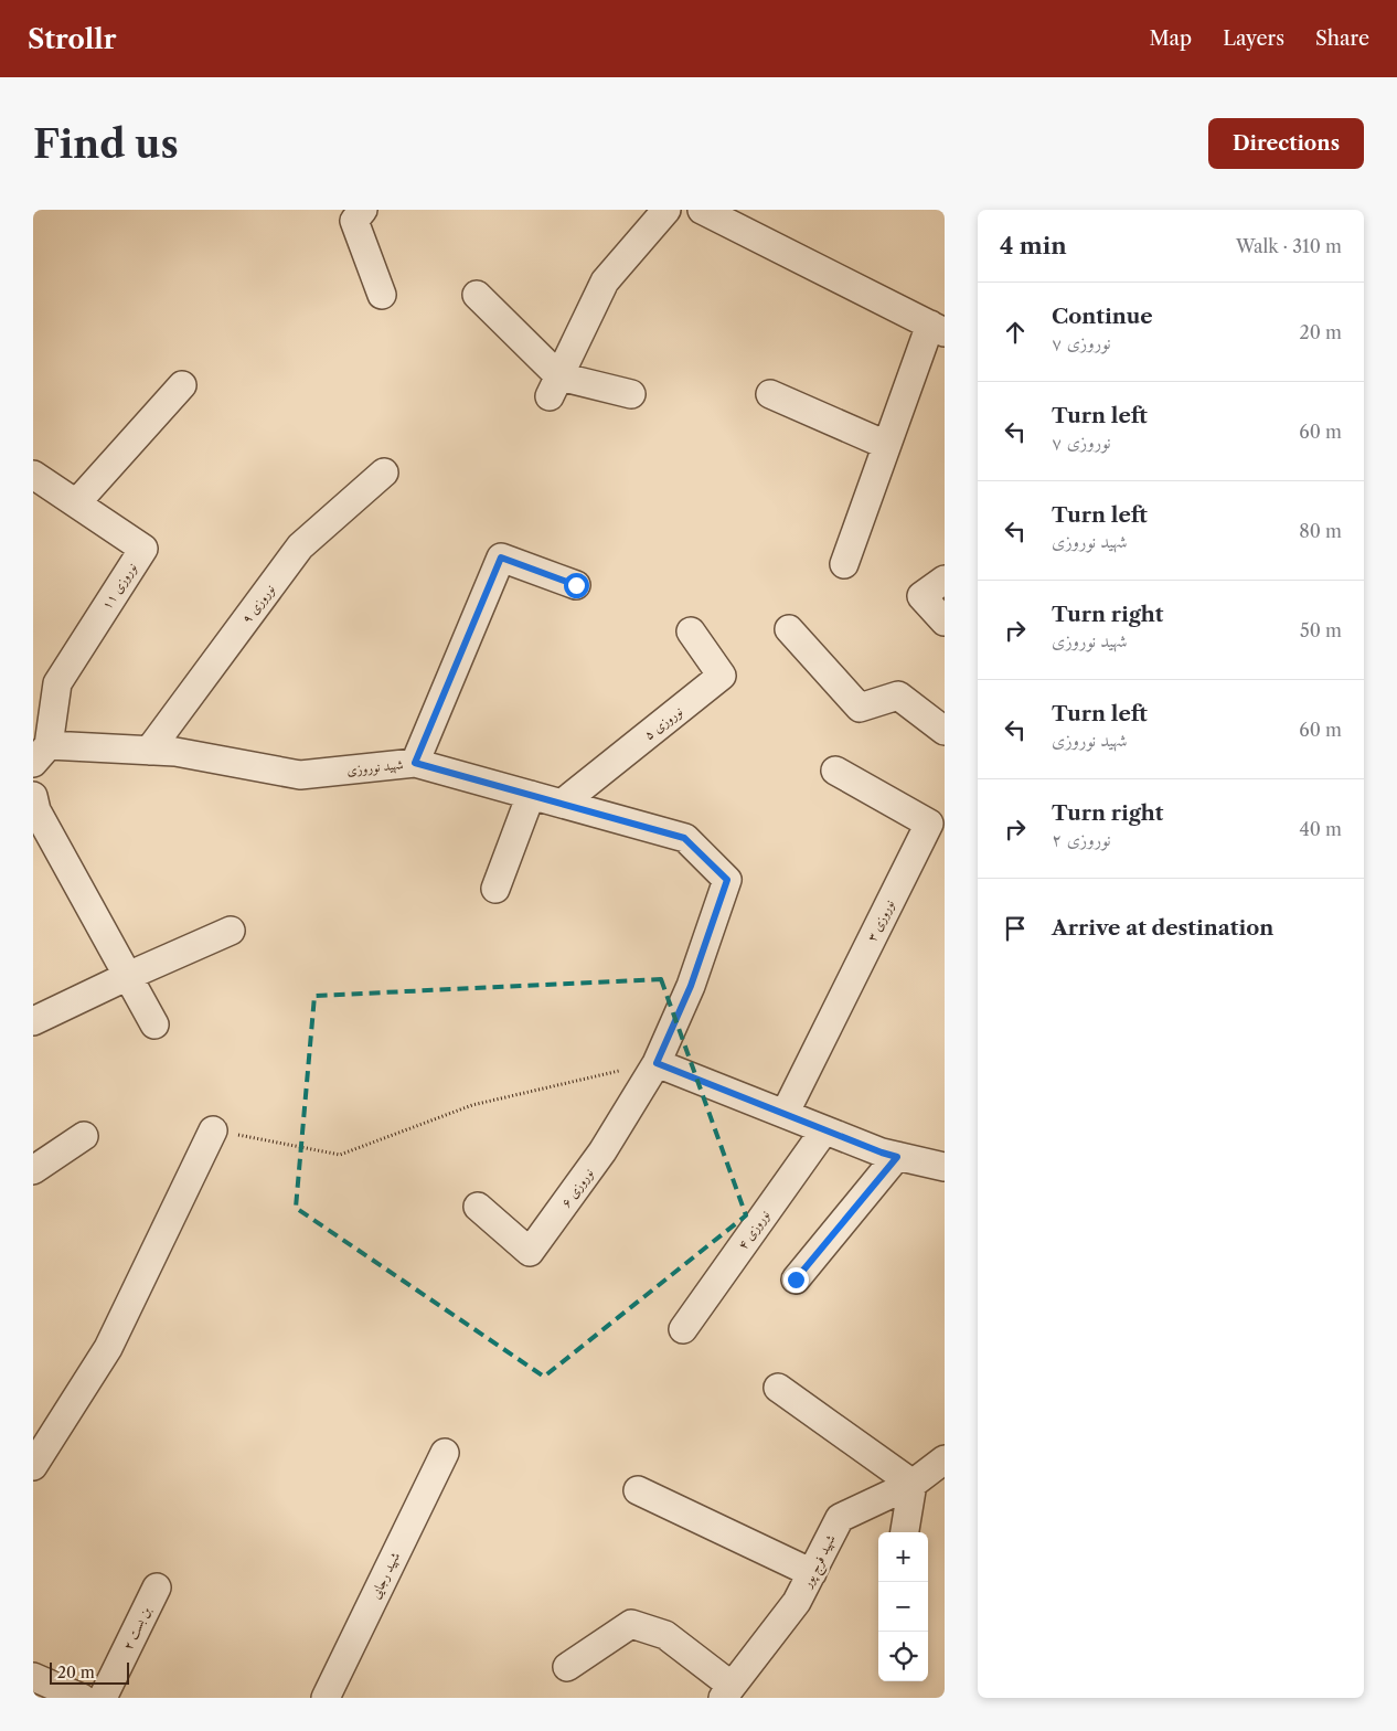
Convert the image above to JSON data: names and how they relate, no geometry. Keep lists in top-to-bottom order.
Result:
{
  "streets": {
    "street": [
      "نوروزی ۱۱",
      "نوروزی ۹",
      "نوروزی ۵",
      "شهید نوروزی",
      "نوروزی ۳",
      "نوروزی ۶",
      "نوروزی ۴",
      "شهید فرج پور",
      "شهید رجایی",
      "بن بست ۲"
    ]
  },
  "crossings": [
    ["نوروزی ۱۱", "شهید نوروزی"],
    ["نوروزی ۹", "شهید نوروزی"],
    ["نوروزی ۵", "شهید نوروزی"],
    ["شهید نوروزی", "نوروزی ۶"]
  ],
  "scale_bar": "20 m",
  "page": {
    "header": "Strollr",
    "nav": ["Map", "Layers", "Share"],
    "buttons": "Directions",
    "title": "Find us",
    "heading": ["4 min", "Walk · 310 m"],
    "list": [
      ["Continue", "نوروزی ۷", "20 m"],
      ["Turn left", "نوروزی ۷", "60 m"],
      ["Turn left", "شهید نوروزی", "80 m"],
      ["Turn right", "شهید نوروزی", "50 m"],
      ["Turn left", "شهید نوروزی", "60 m"],
      ["Turn right", "نوروزی ۲", "40 m"],
      "Arrive at destination"
    ],
    "map_buttons": ["+", "−"],
    "scale": "20 m"
  }
}
